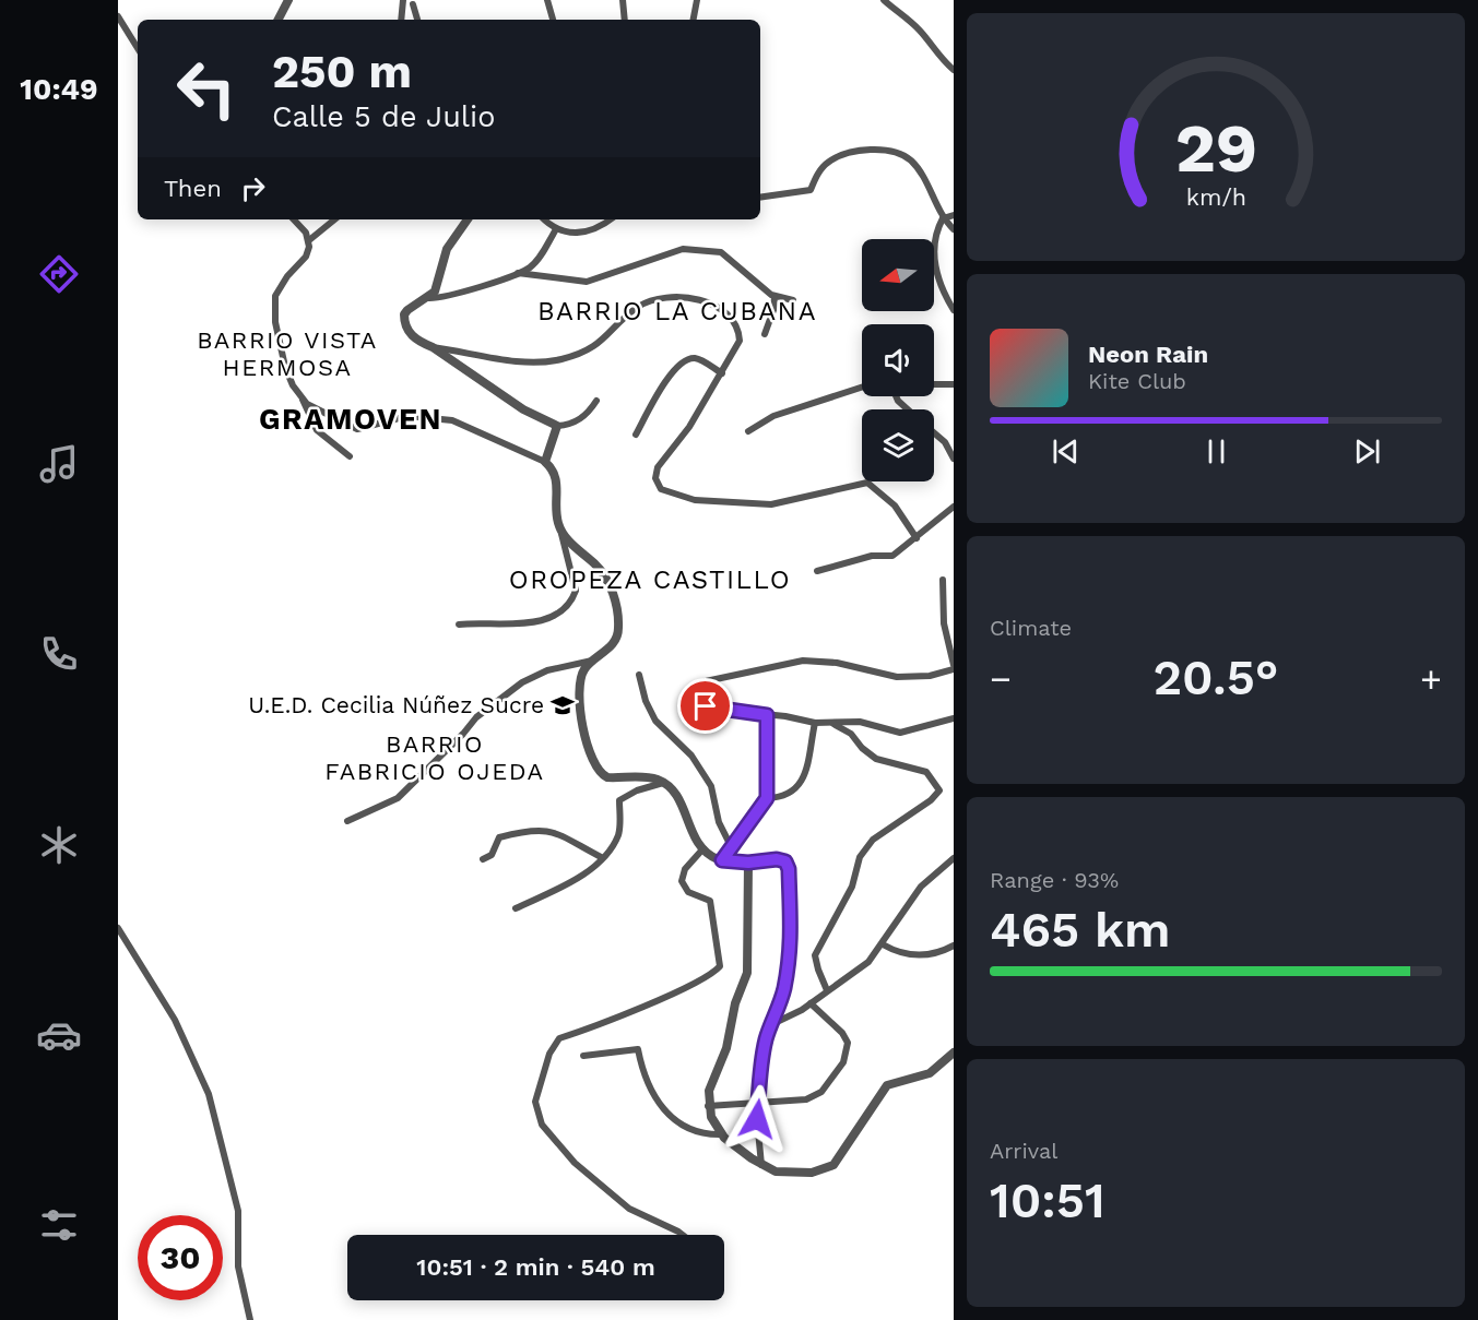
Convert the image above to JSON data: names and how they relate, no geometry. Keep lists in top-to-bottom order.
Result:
{
  "districts": [
    "BARRIO LA CUBANA",
    "BARRIO VISTA HERMOSA",
    "GRAMOVEN",
    "OROPEZA CASTILLO",
    "BARRIO FABRICIO OJEDA"
  ],
  "places": {
    "school or university": ["U.E.D. Cecilia Núñez Sucre"]
  },
  "north": "left",
  "page": {
    "tabs": "10:49",
    "turn": ["250 m", "Calle 5 de Julio"],
    "then": "Then",
    "song": ["Neon Rain", "Kite Club"],
    "tile": [
      "Climate",
      ["Range · 93%", "465 km"],
      ["Arrival", "10:51"]
    ],
    "heat": ["−", "20.5°", "+"],
    "limit": "30",
    "trip": "10:51 · 2 min · 540 m",
    "gauge": ["29", "km/h"]
  }
}
